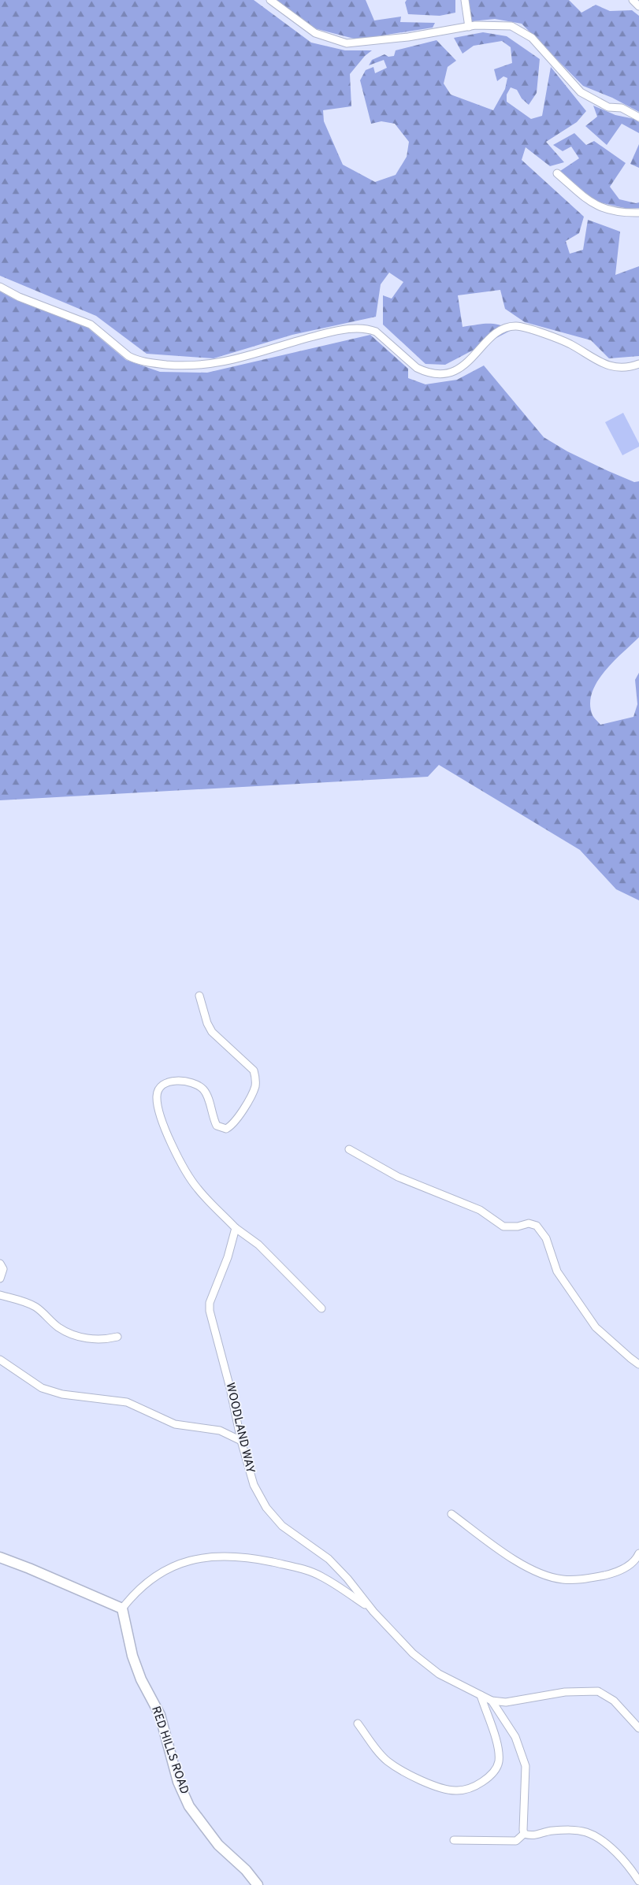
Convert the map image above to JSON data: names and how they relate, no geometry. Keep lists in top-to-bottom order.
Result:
{
  "streets": {
    "main road": ["RED HILLS ROAD"],
    "street": ["WOODLAND WAY"]
  }
}
